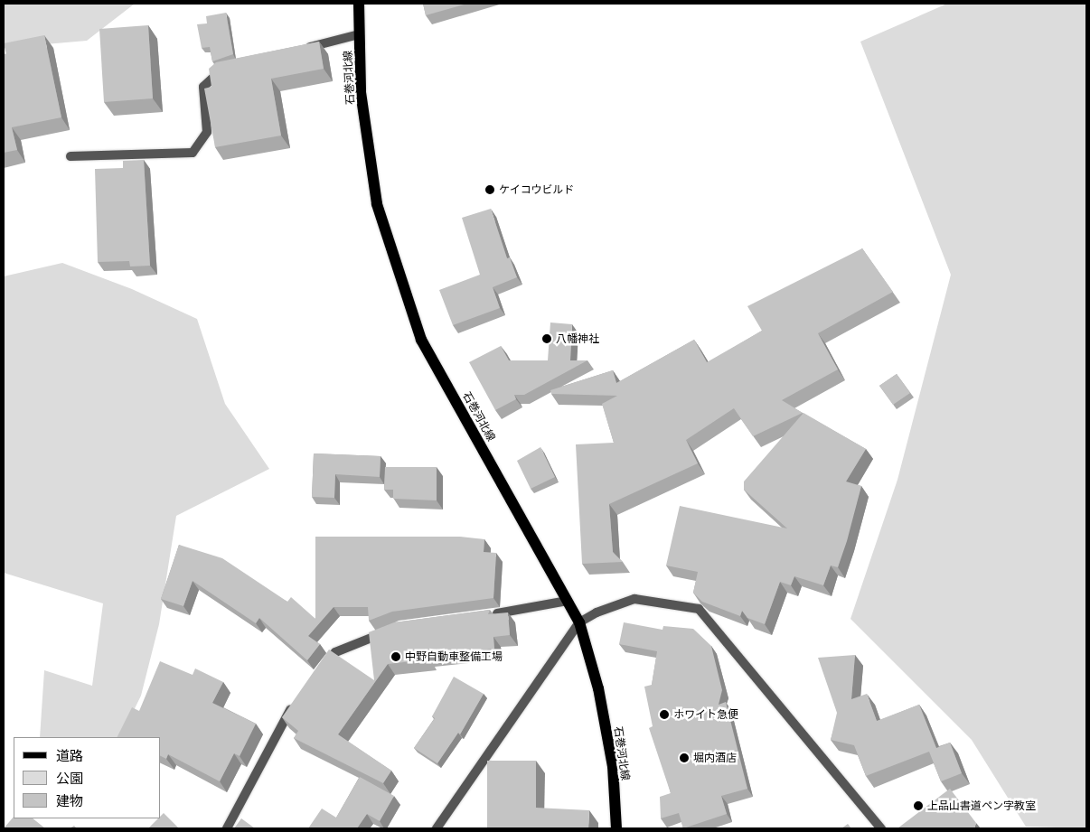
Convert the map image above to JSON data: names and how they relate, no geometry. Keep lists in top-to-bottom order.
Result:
{
  "streets": {
    "main road": ["石巻河北線"]
  },
  "places": [
    "ケイコウビルド",
    "八幡神社",
    "中野自動車整備工場",
    "ホワイト急便",
    "堀内酒店",
    "上品山書道ペン字教室"
  ],
  "legend": ["道路", "公園", "建物"]
}
